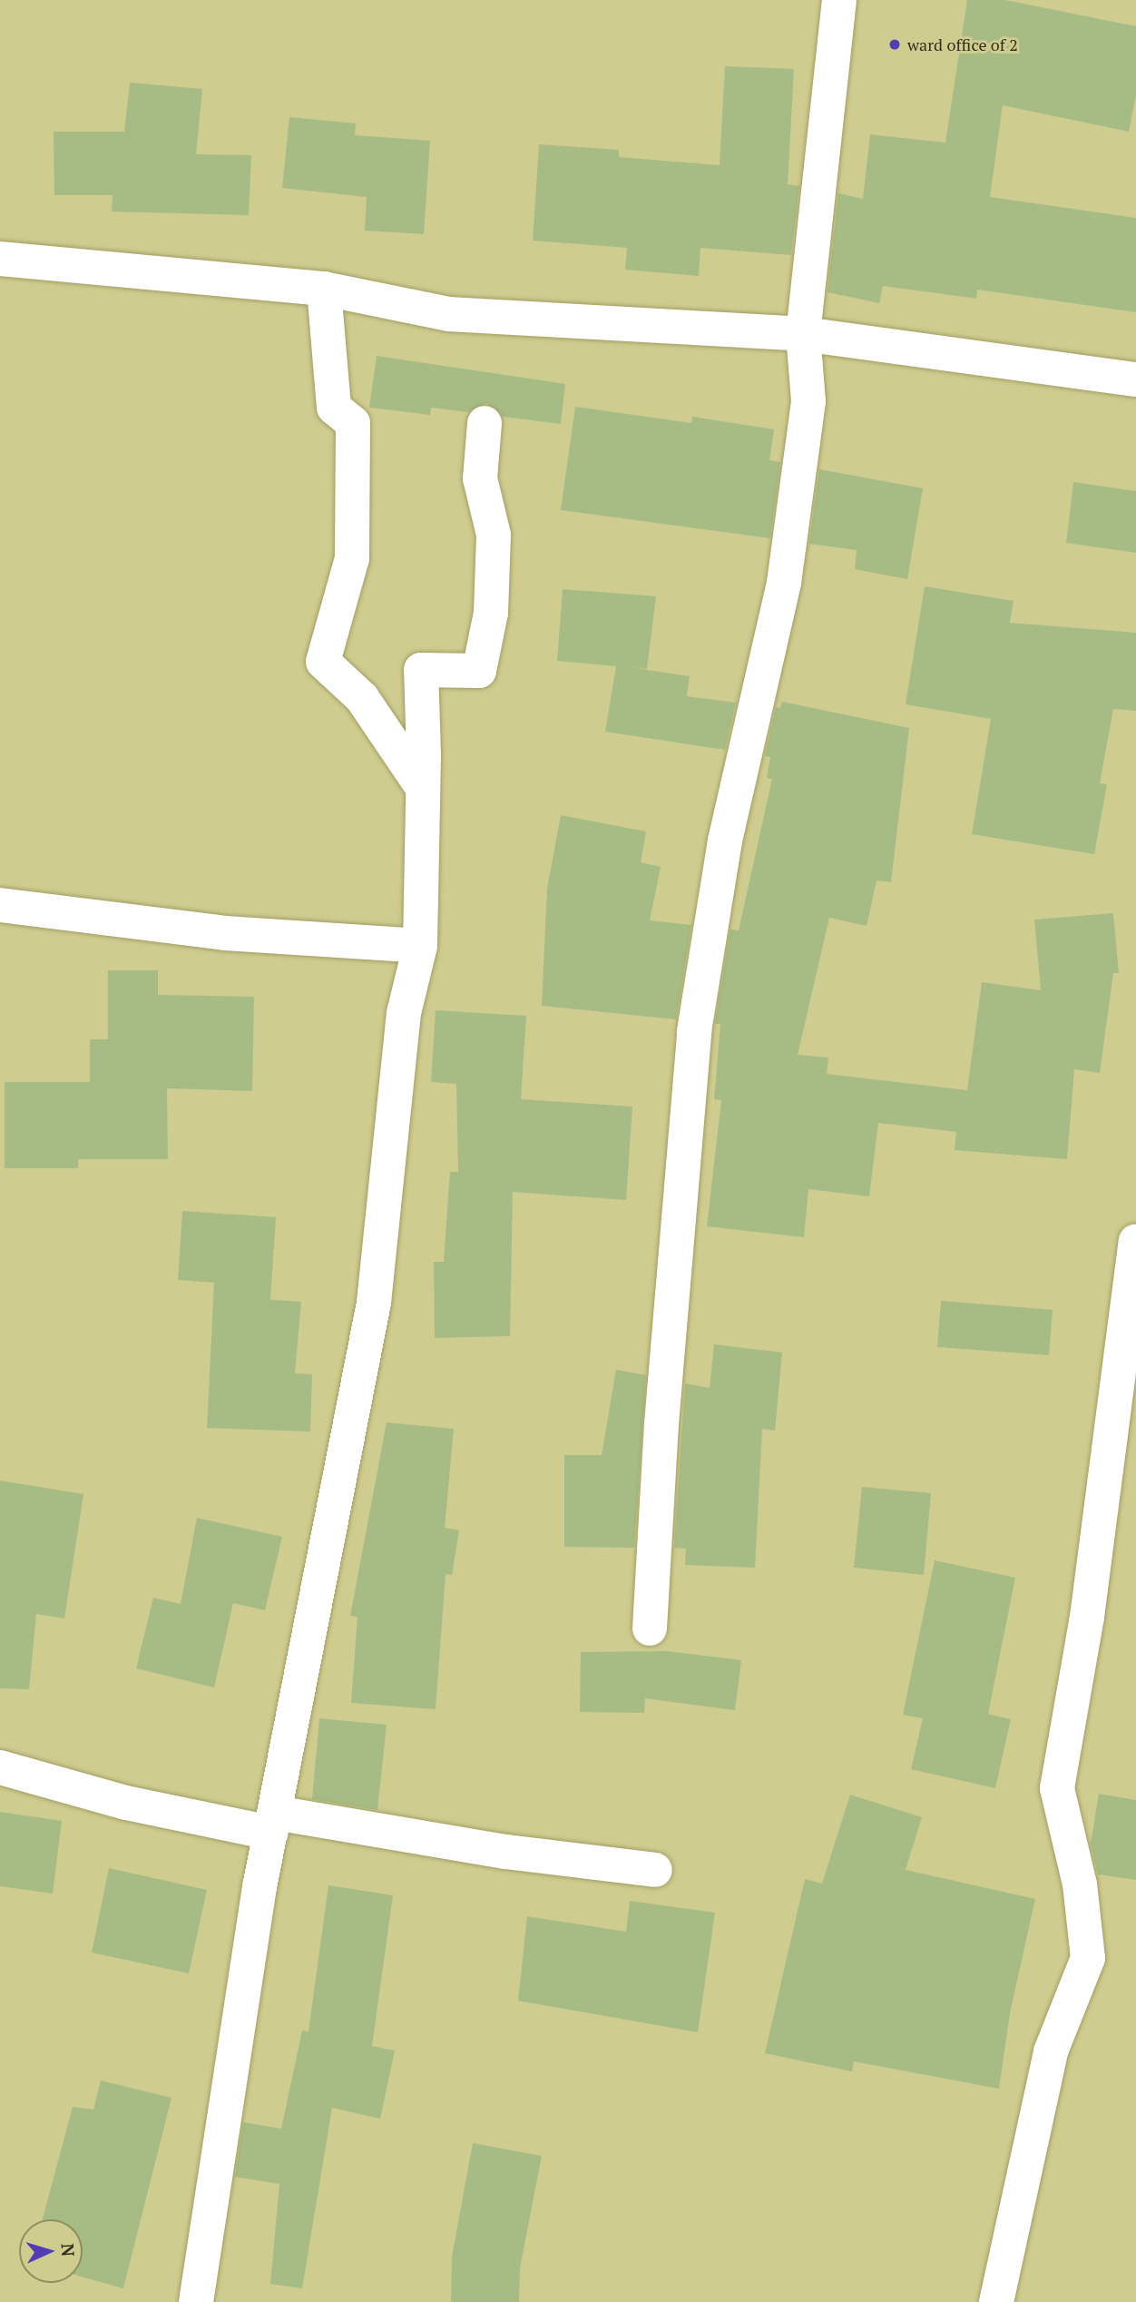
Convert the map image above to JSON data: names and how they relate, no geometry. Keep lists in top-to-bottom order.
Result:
{
  "places": ["ward office of 2"],
  "north": "right"
}
